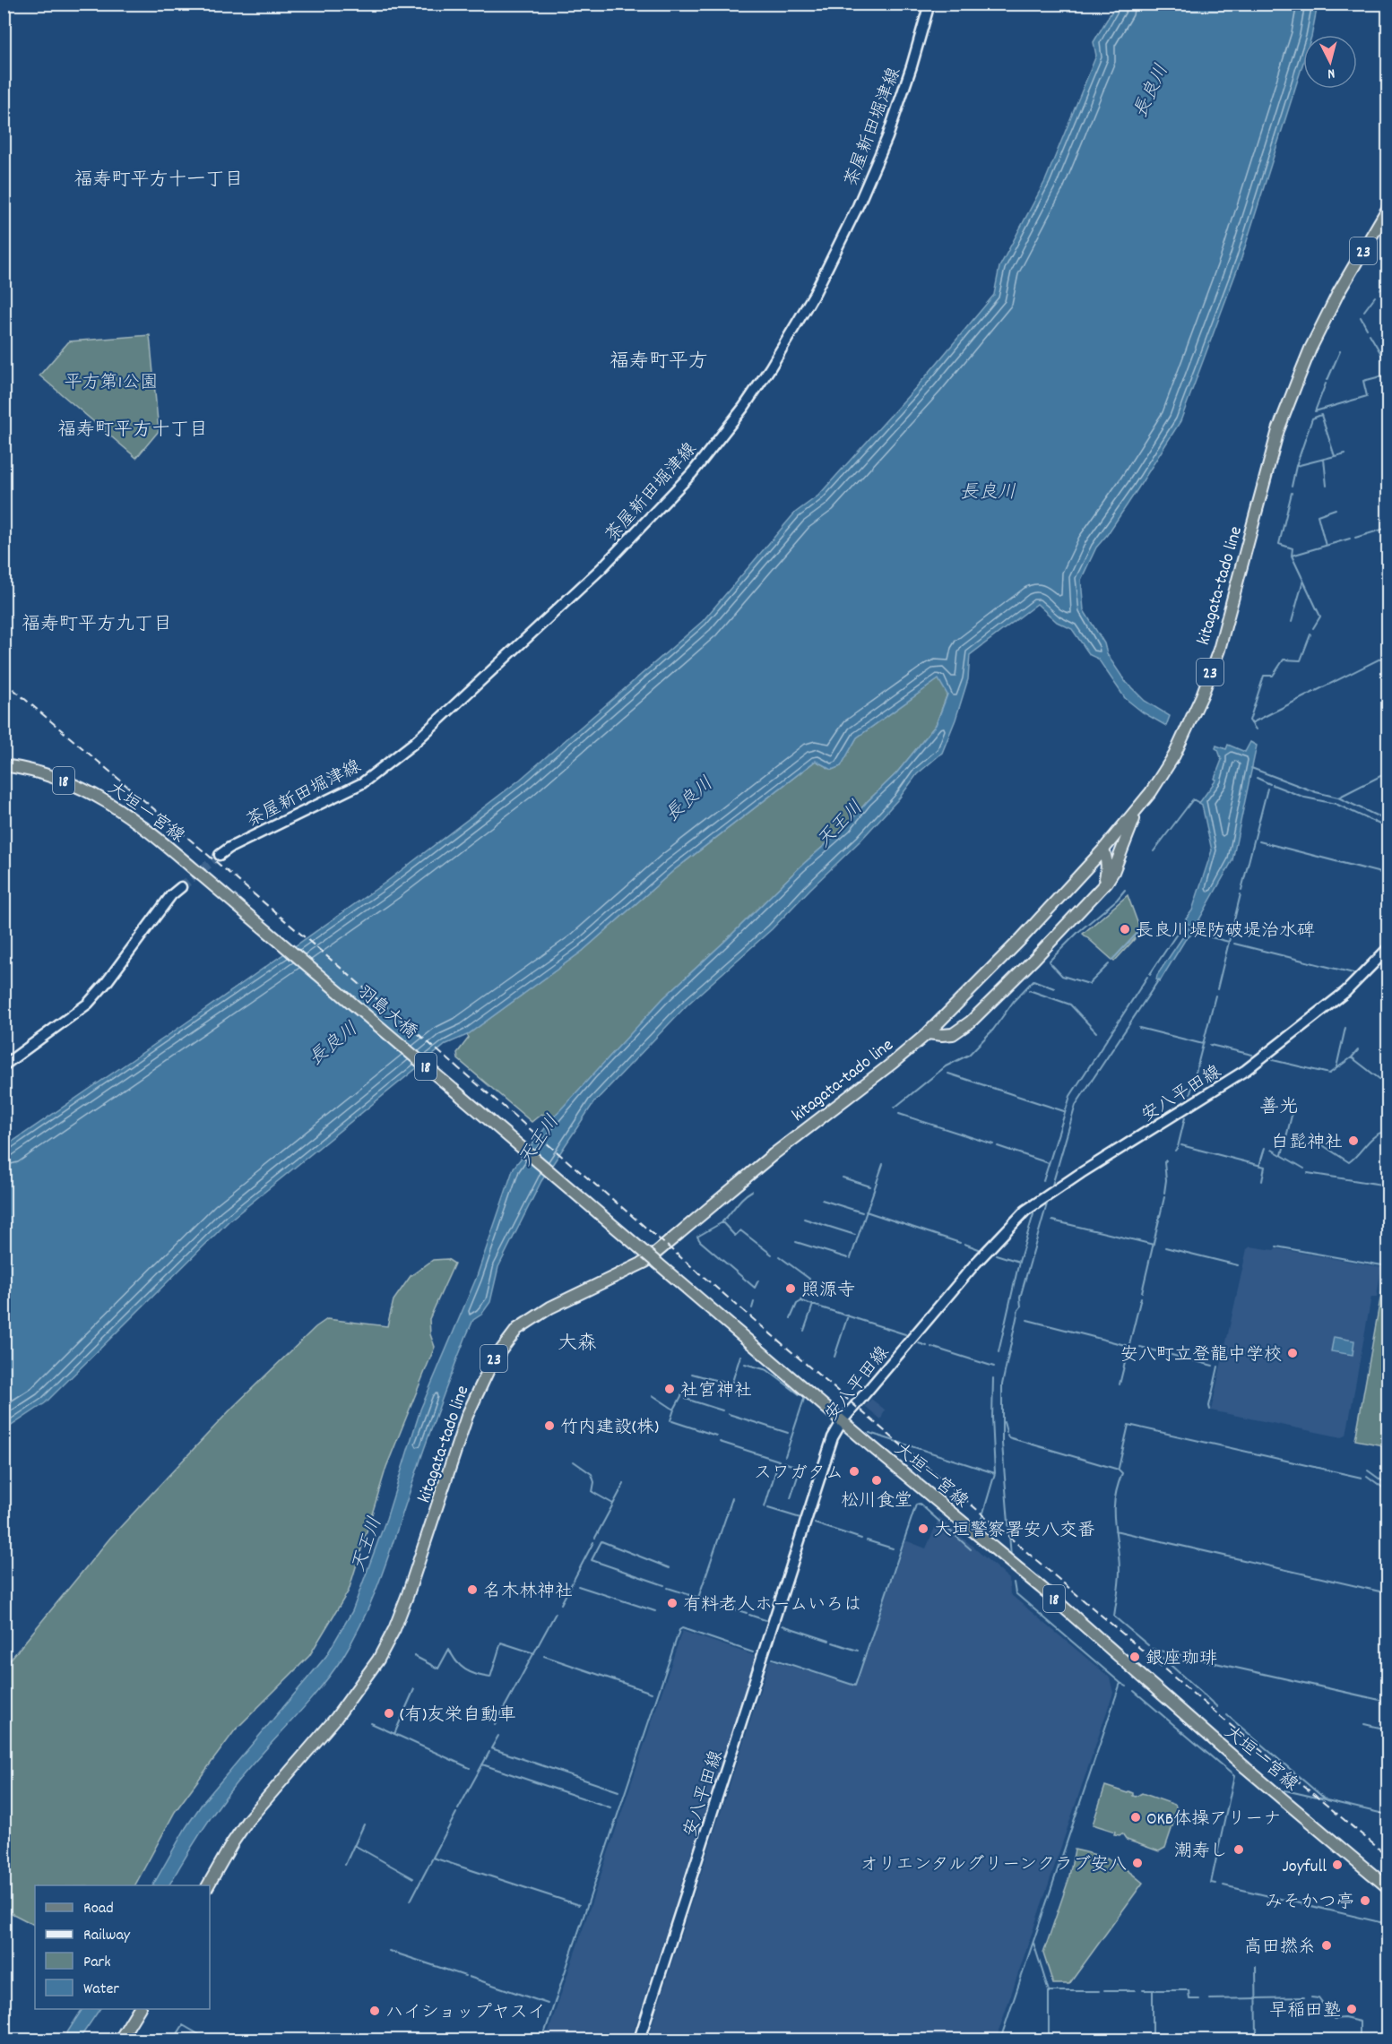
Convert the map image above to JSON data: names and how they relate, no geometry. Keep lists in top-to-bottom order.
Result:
{
  "streets": {
    "main road": [
      "茶屋新田堀津線",
      "23",
      "kitagata-tado line",
      "18",
      "大垣一宮線",
      "羽島大橋",
      "安八平田線"
    ]
  },
  "crossings": [
    ["大垣一宮線", "羽島大橋"],
    ["大垣一宮線", "安八平田線"]
  ],
  "districts": [
    "福寿町平方十一丁目",
    "福寿町平方",
    "福寿町平方十丁目",
    "福寿町平方九丁目",
    "善光",
    "大森"
  ],
  "water": ["長良川", "天王川"],
  "parks": ["平方第1公園"],
  "places": [
    "長良川堤防破堤治水碑",
    "白髭神社",
    "照源寺",
    "安八町立登龍中学校",
    "社宮神社",
    "竹内建設(株)",
    "スワガタム",
    "松川食堂",
    "大垣警察署安八交番",
    "名木林神社",
    "有料老人ホームいろは",
    "銀座珈琲",
    "(有)友栄自動車",
    "OKB体操アリーナ",
    "潮寿し",
    "オリエンタルグリーンクラブ安八",
    "Joyfull",
    "みそかつ亭",
    "高田撚糸",
    "早稲田塾",
    "ハイショップヤスイ"
  ],
  "legend": [
    "Road",
    "Railway",
    "Park",
    "Water"
  ],
  "north": "bottom"
}
